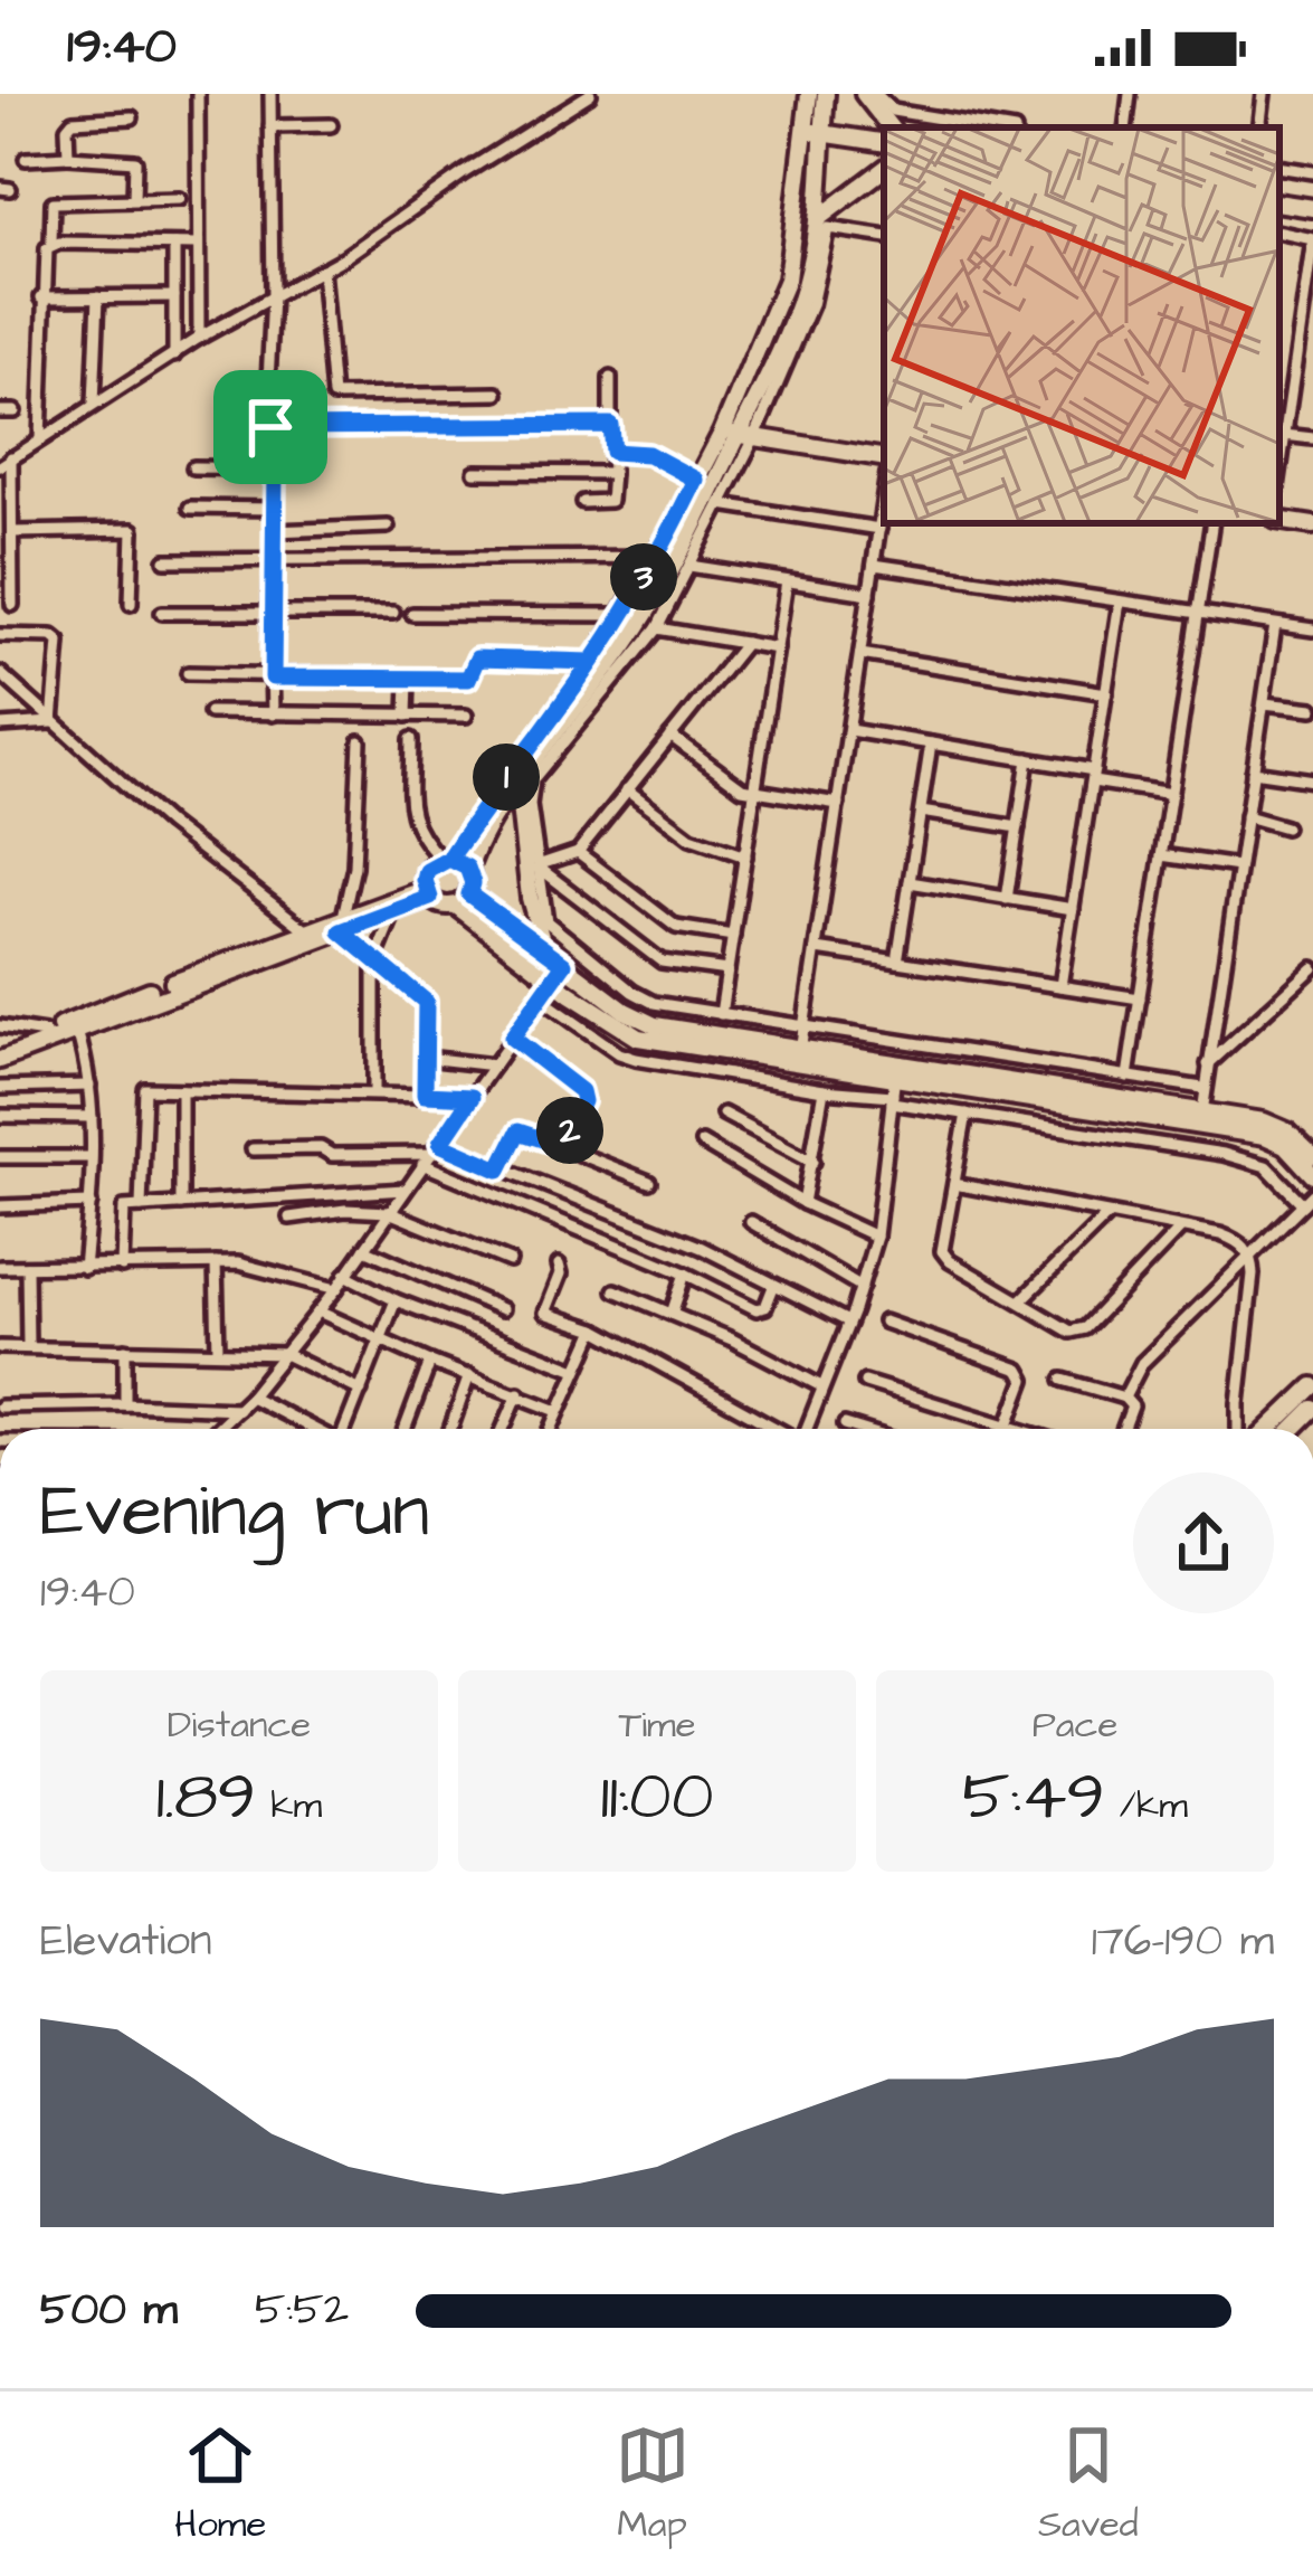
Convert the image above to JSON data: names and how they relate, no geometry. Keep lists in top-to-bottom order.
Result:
{
  "page": {
    "status": "19:40",
    "pins": ["3", "1", "2"],
    "heading": ["Evening run", "19:40"],
    "stats": [
      ["Distance", "1.89 km"],
      ["Time", "11:00"],
      ["Pace", "5:49 /km"]
    ],
    "chart": ["Elevation", "176–190 m"],
    "list": [
      {
        "name": "500 m",
        "note": "5:52"
      }
    ],
    "tabs": ["Home", "Map", "Saved"]
  }
}
